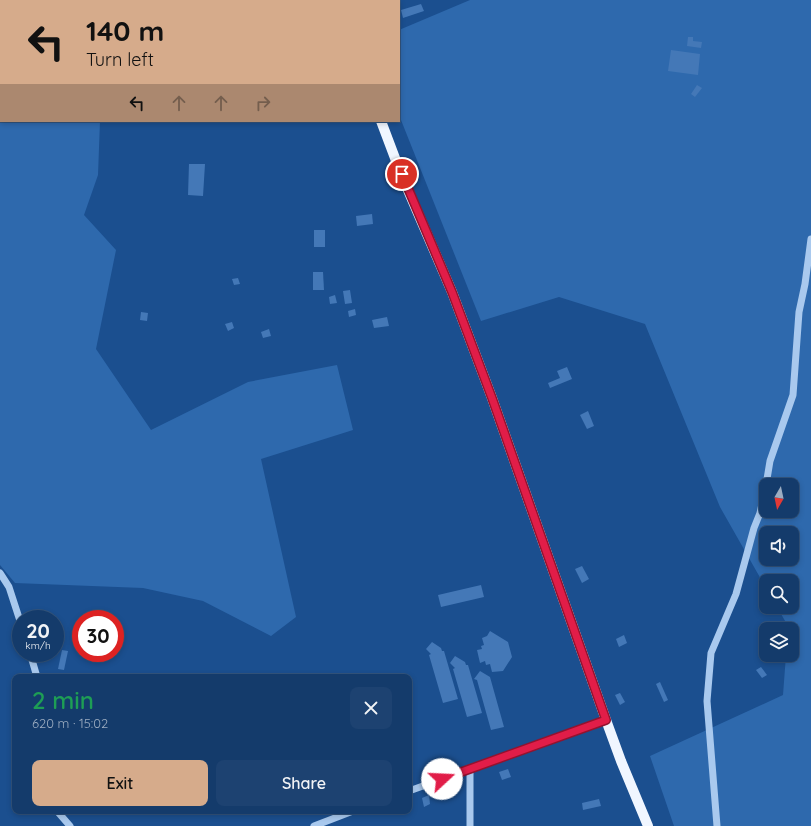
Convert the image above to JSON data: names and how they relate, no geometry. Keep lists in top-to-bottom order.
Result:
{
  "north": "bottom",
  "page": {
    "turn": ["140 m", "Turn left"],
    "speed": "20 km/h",
    "limit": "30",
    "heading": ["2 min", "620 m · 15:02"],
    "buttons": ["Exit", "Share"]
  }
}
